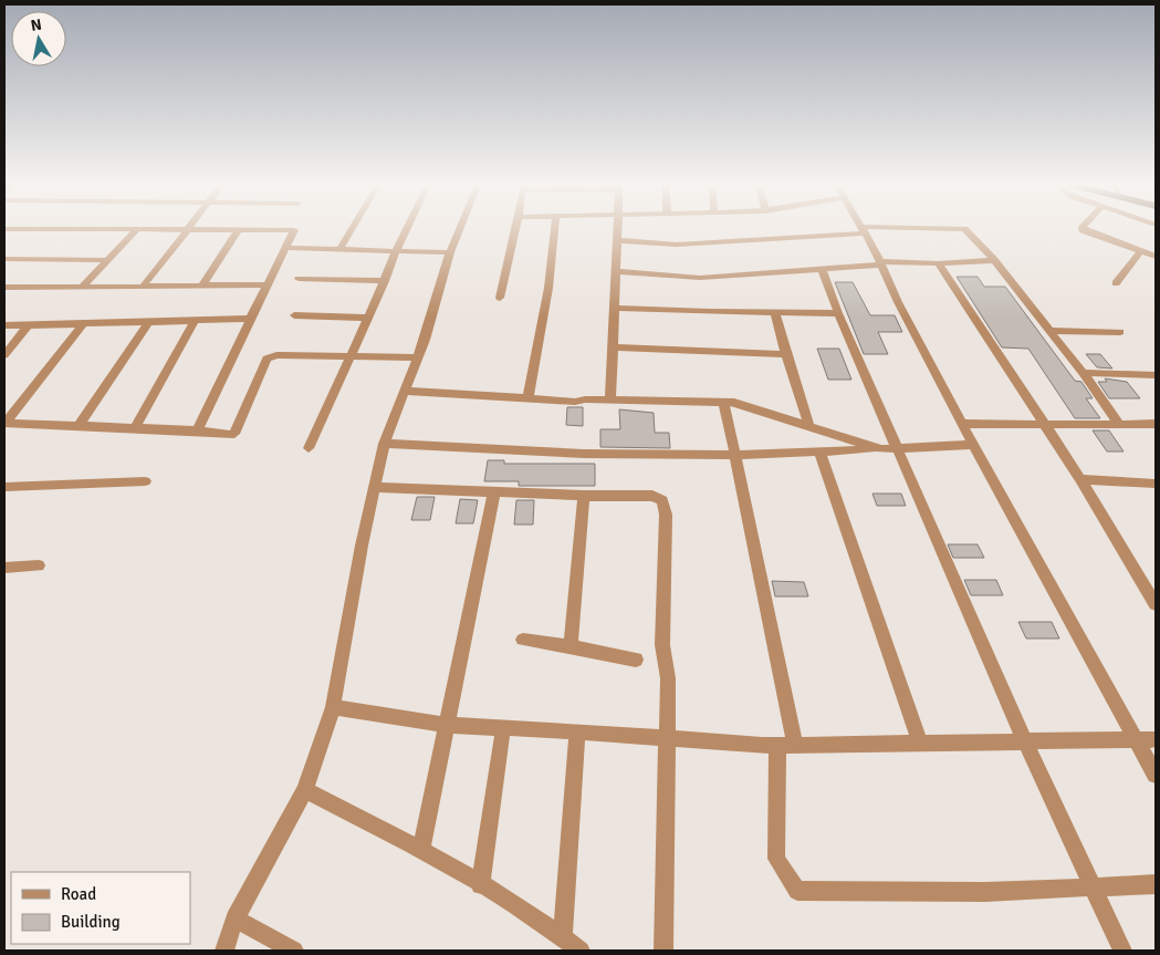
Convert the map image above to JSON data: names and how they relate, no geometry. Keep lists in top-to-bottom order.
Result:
{
  "legend": ["Road", "Building"],
  "north": "top"
}
